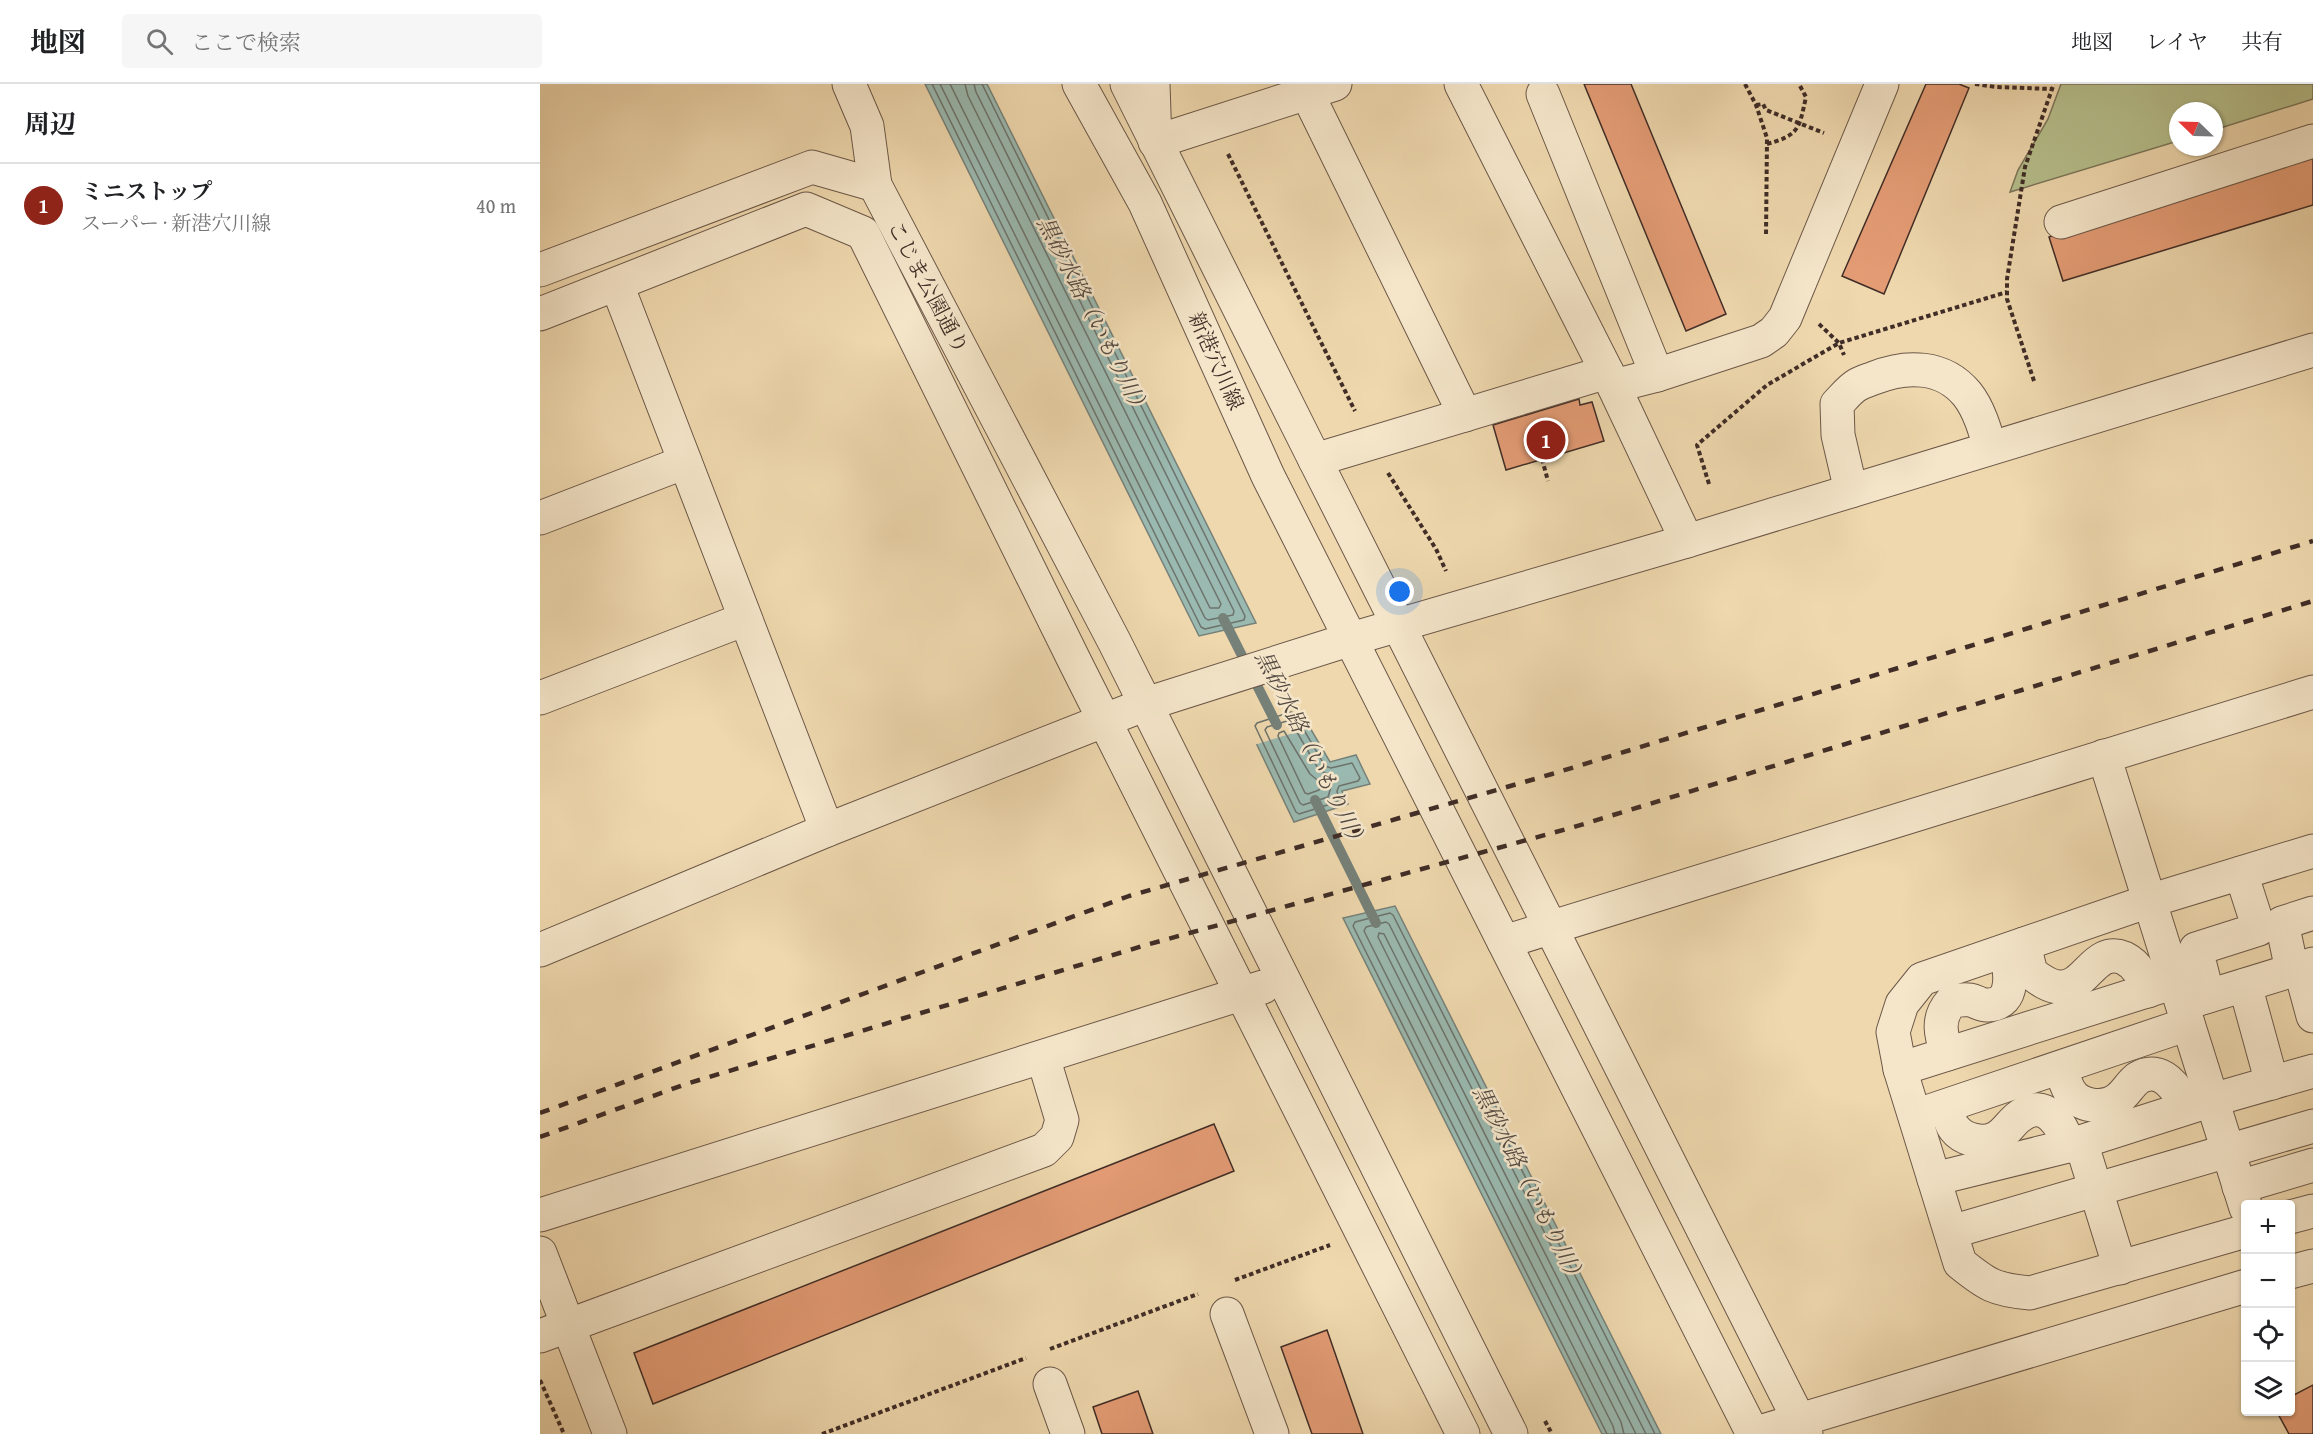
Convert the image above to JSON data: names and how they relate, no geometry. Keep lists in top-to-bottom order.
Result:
{
  "streets": {
    "street": ["こじま公園通り", "新港穴川線"]
  },
  "water": ["黒砂水路（いもり川）"],
  "north": "top left",
  "page": {
    "header": "地図",
    "search": "ここで検索",
    "nav": ["地図", "レイヤ", "共有"],
    "heading": "周辺",
    "list": [
      {
        "mark": "1",
        "name": "ミニストップ",
        "note": "スーパー · 新港穴川線",
        "value": "40 m"
      }
    ],
    "pins": "1",
    "map_buttons": ["+", "−"]
  }
}
